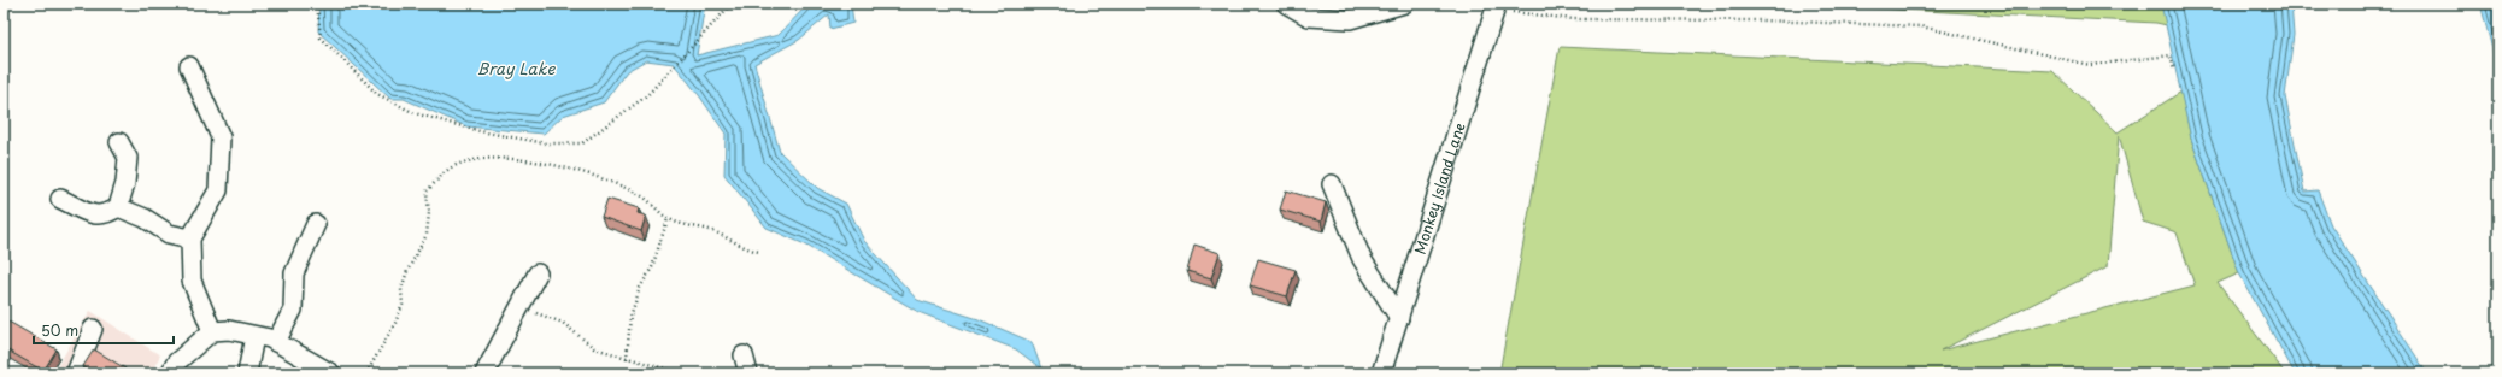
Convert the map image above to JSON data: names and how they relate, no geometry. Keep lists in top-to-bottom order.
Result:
{
  "streets": {
    "street": ["Monkey Island Lane"]
  },
  "water": ["Bray Lake"],
  "scale_bar": "50 m"
}
